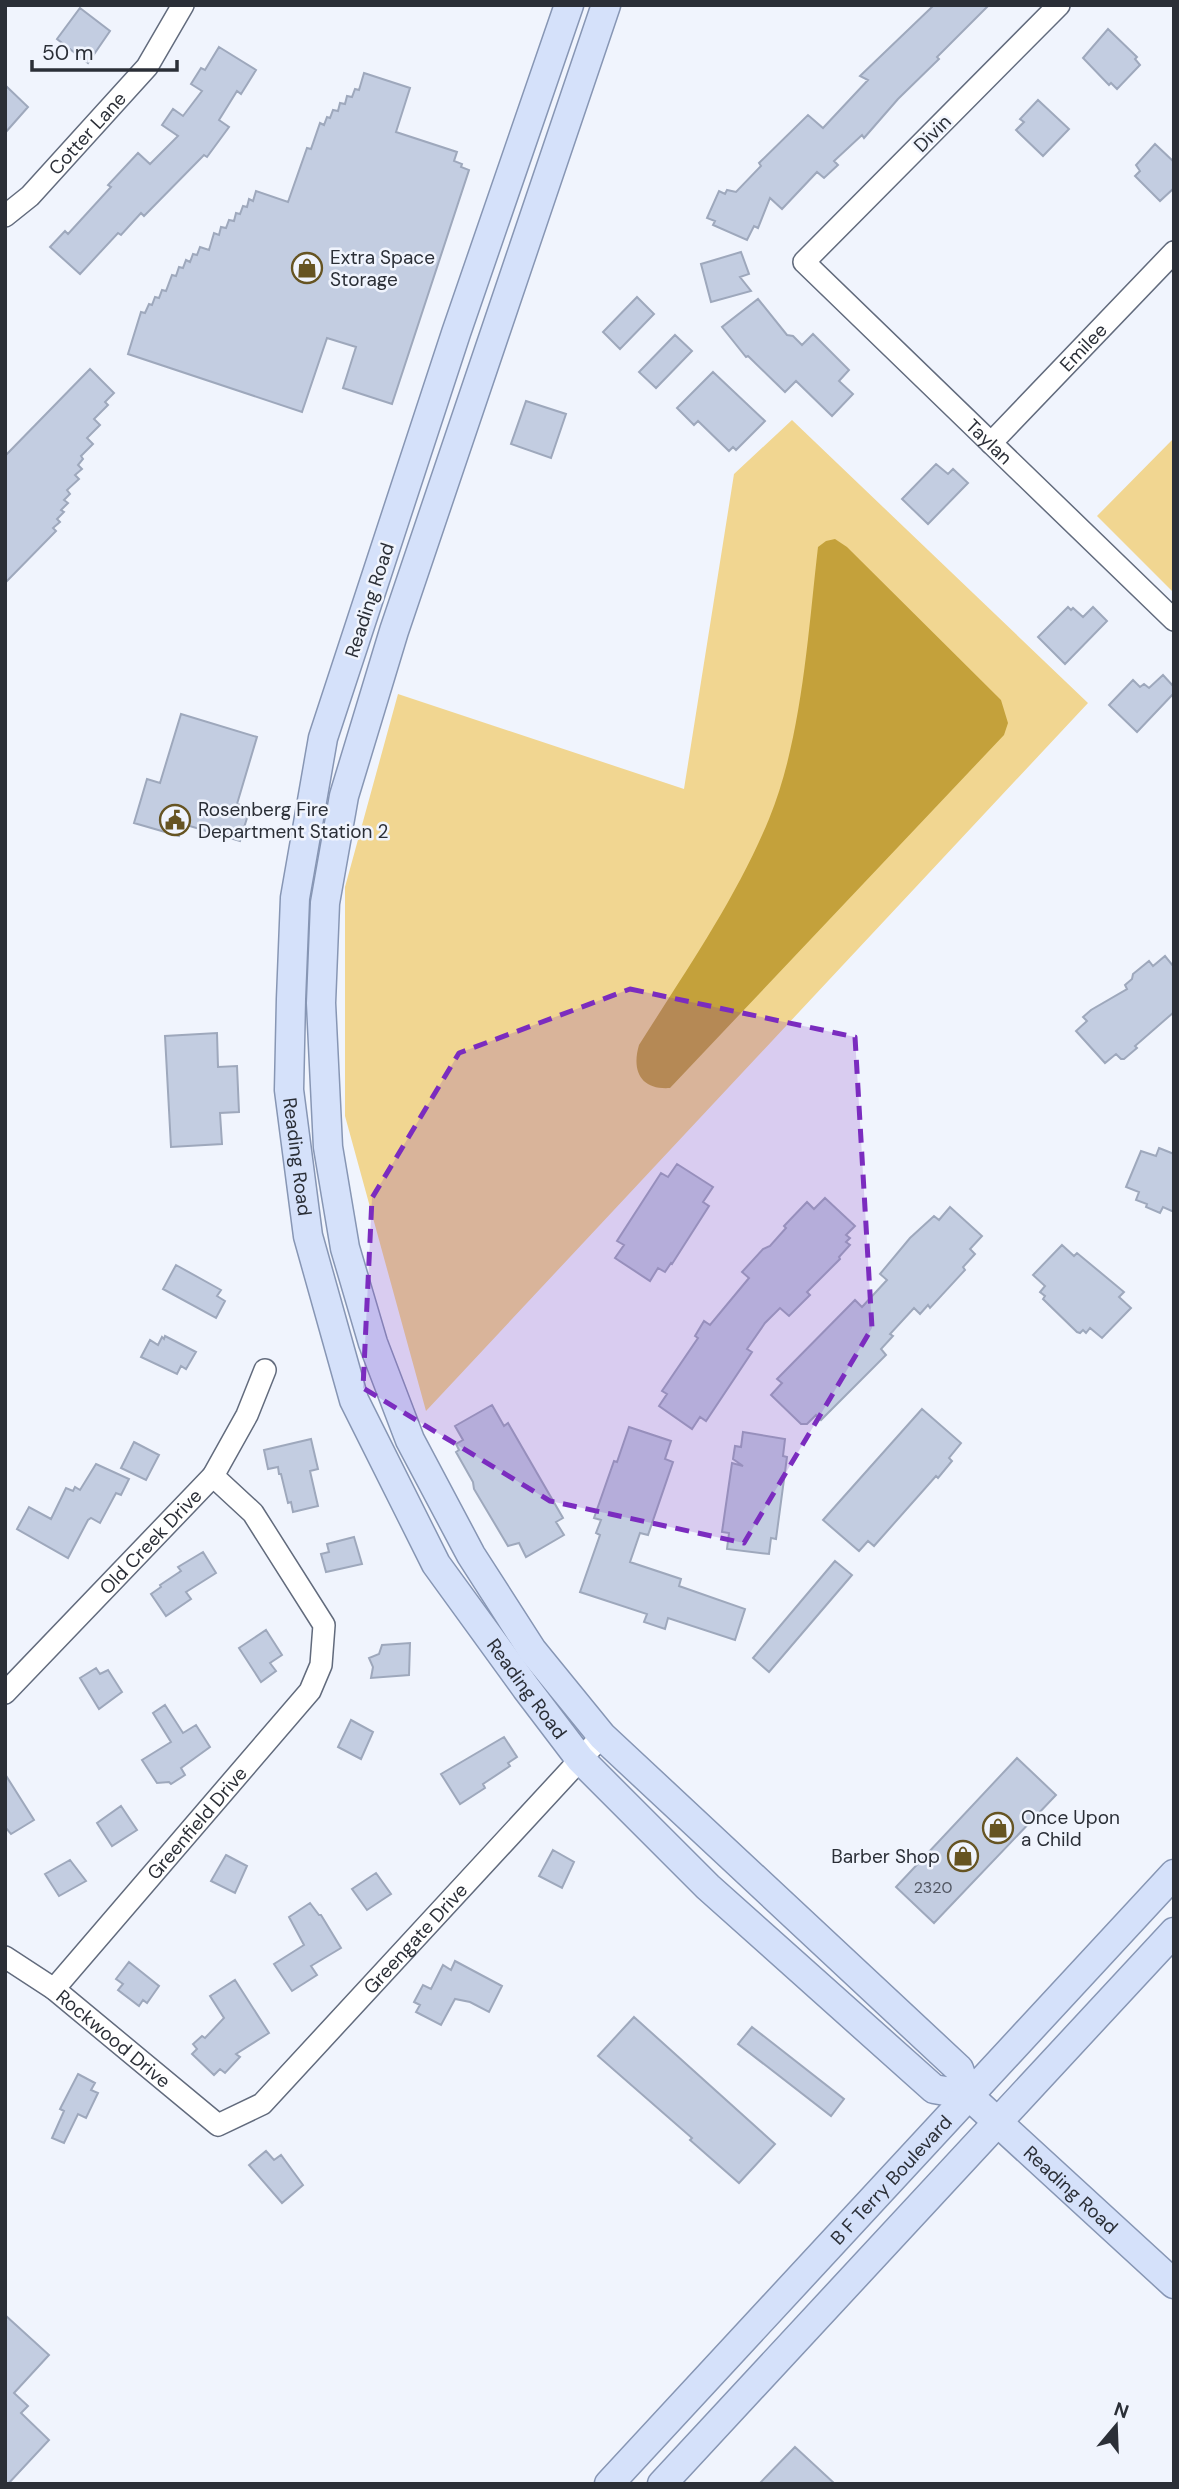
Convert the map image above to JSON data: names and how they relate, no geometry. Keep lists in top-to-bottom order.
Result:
{
  "streets": {
    "main road": ["Reading Road", "B F Terry Boulevard"],
    "street": [
      "Cotter Lane",
      "Divin",
      "Emilee",
      "Taylan",
      "Old Creek Drive",
      "Greenfield Drive",
      "Greengate Drive",
      "Rockwood Drive"
    ]
  },
  "crossings": [
    ["Divin", "Taylan"],
    ["Emilee", "Taylan"],
    ["Reading Road", "Greengate Drive"],
    ["Reading Road", "B F Terry Boulevard"],
    ["Old Creek Drive", "Greenfield Drive"],
    ["Greenfield Drive", "Rockwood Drive"],
    ["Greengate Drive", "Rockwood Drive"]
  ],
  "places": {
    "shop": ["Extra Space Storage", "Once Upon a Child", "Barber Shop"],
    "public building": ["Rosenberg Fire Department Station 2"]
  },
  "house_numbers": ["2320"],
  "scale_bar": "50 m",
  "north": "top"
}
